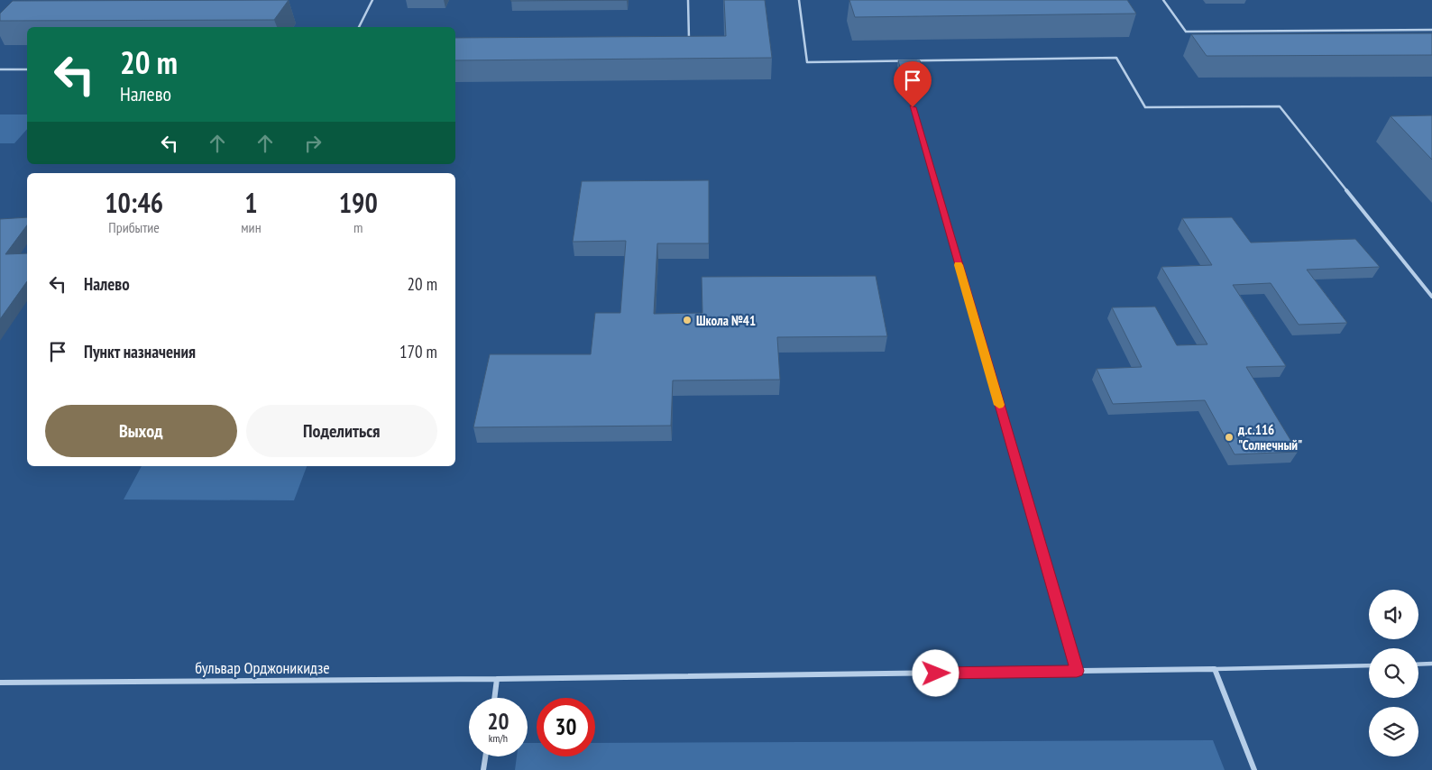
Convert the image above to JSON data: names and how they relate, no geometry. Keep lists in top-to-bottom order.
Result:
{
  "streets": {
    "street": ["бульвар Орджоникидзе"]
  },
  "places": ["Школа №41", "д.с.116 \"Солнечный\""],
  "page": {
    "turn": ["20 m", "Налево"],
    "eta": [
      "10:46",
      "Прибытие",
      "1",
      "мин",
      "190",
      "m"
    ],
    "list": [
      {
        "name": "Налево",
        "value": "20 m"
      },
      {
        "name": "Пункт назначения",
        "value": "170 m"
      }
    ],
    "buttons": ["Выход", "Поделиться"],
    "speed": "20 km/h",
    "limit": "30"
  }
}
